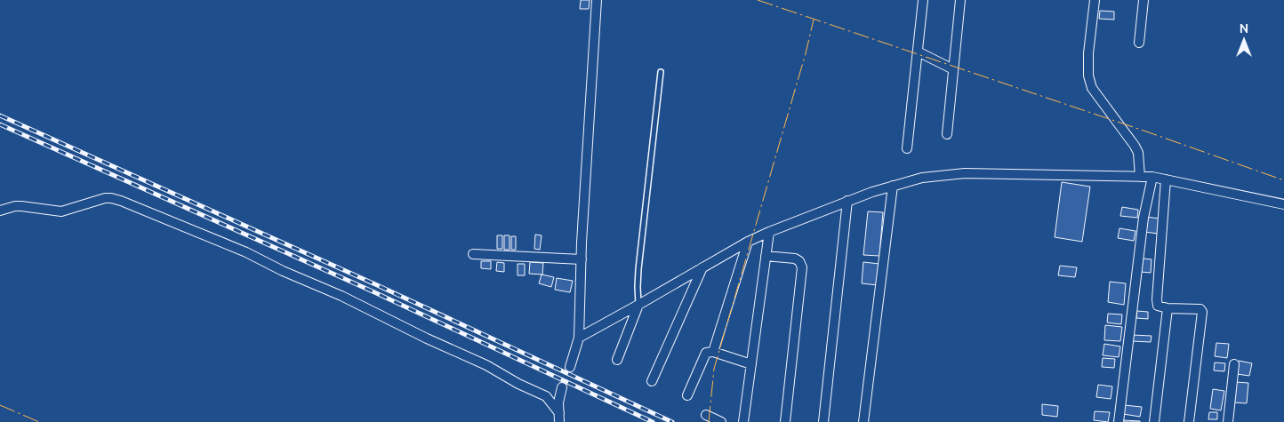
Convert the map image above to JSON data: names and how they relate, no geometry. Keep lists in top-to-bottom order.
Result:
{
  "north": "top"
}
